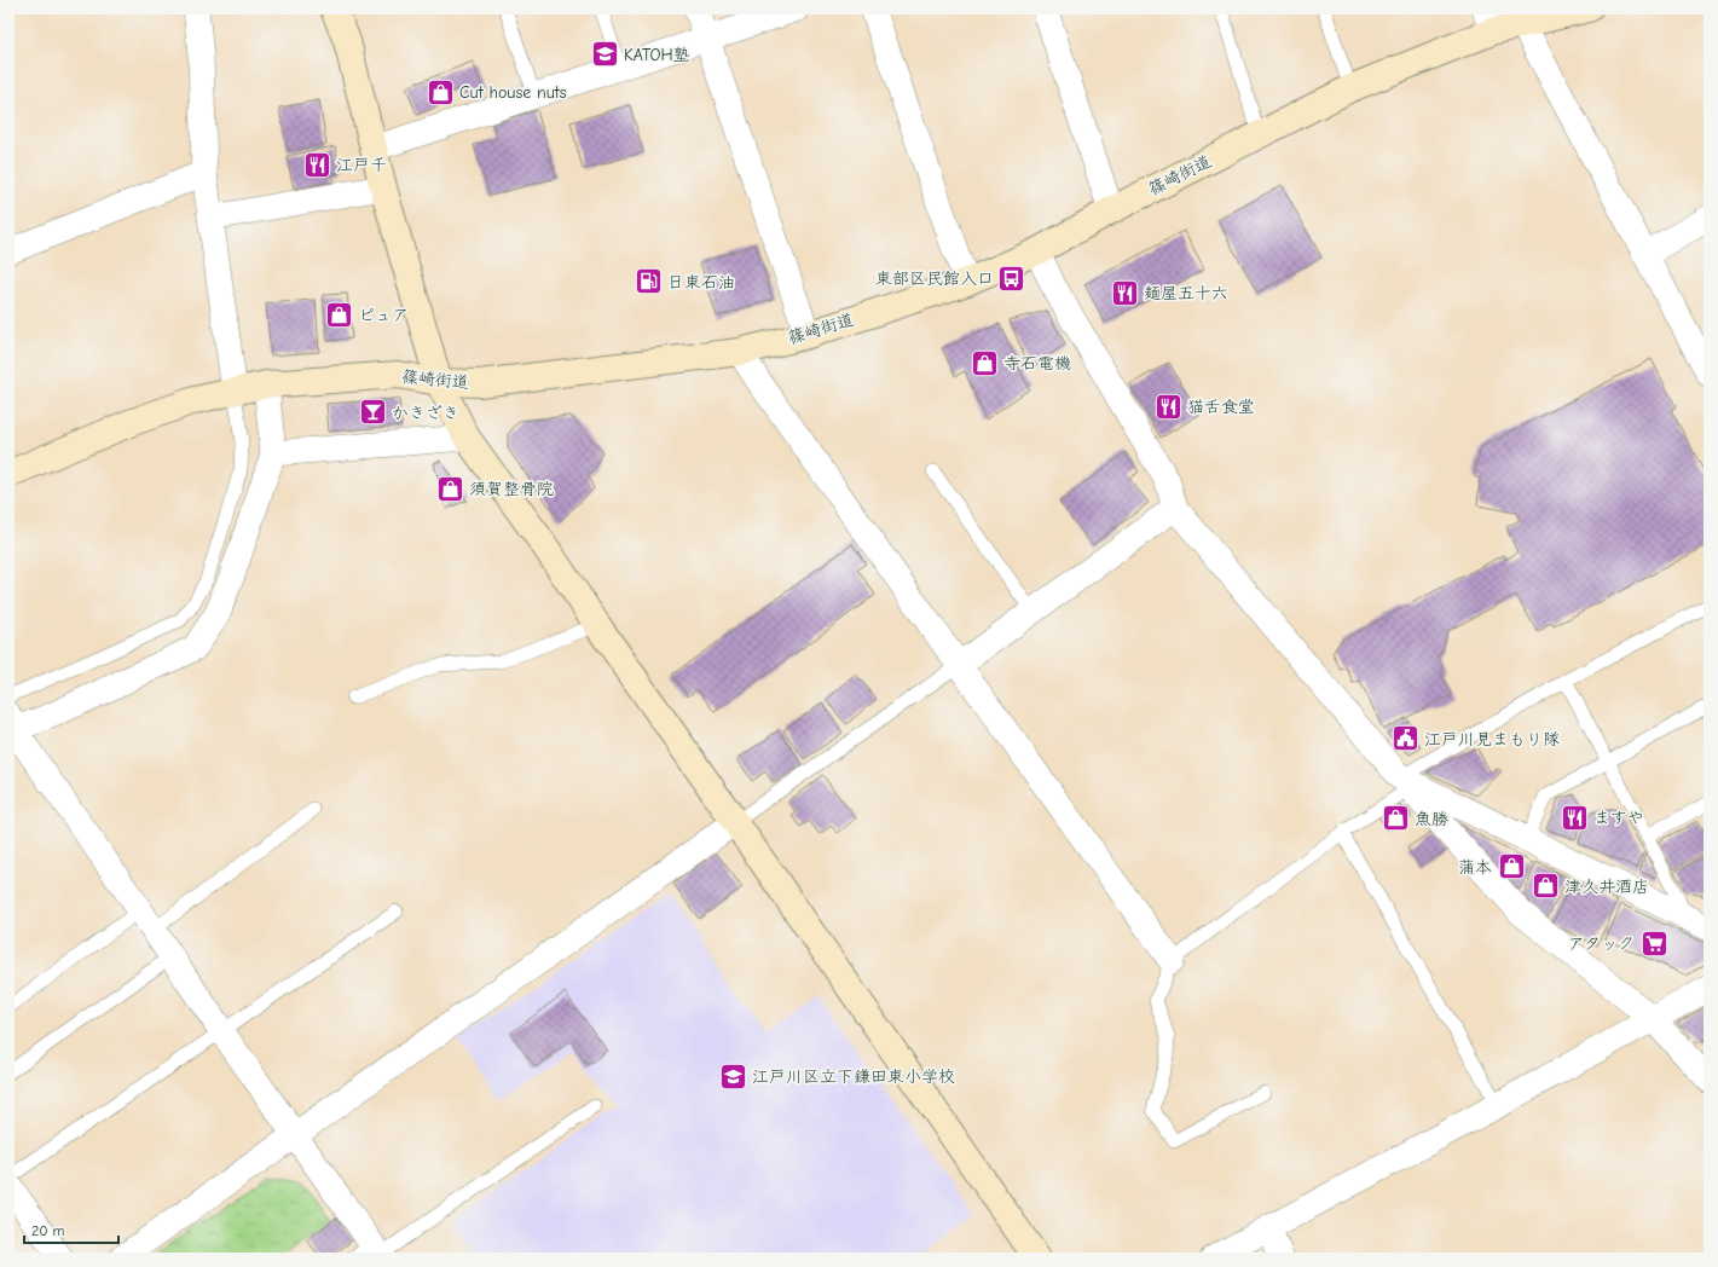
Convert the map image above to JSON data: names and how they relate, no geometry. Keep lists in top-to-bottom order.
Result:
{
  "streets": {
    "street": ["篠崎街道"]
  },
  "places": {
    "school or university": ["KATOH塾", "江戸川区立下鎌田東小学校"],
    "shop": [
      "Cut house nuts",
      "ピュア",
      "寺石電機",
      "須賀整骨院",
      "魚勝",
      "蒲本",
      "津久井酒店"
    ],
    "restaurant": [
      "江戸千",
      "麺屋五十六",
      "猫舌食堂",
      "ますや"
    ],
    "bus stop": ["東部区民館入口"],
    "fuel station": ["日東石油"],
    "bar": ["かきざき"],
    "public building": ["江戸川見まもり隊"],
    "supermarket": ["アタック"]
  },
  "scale_bar": "20 m"
}
